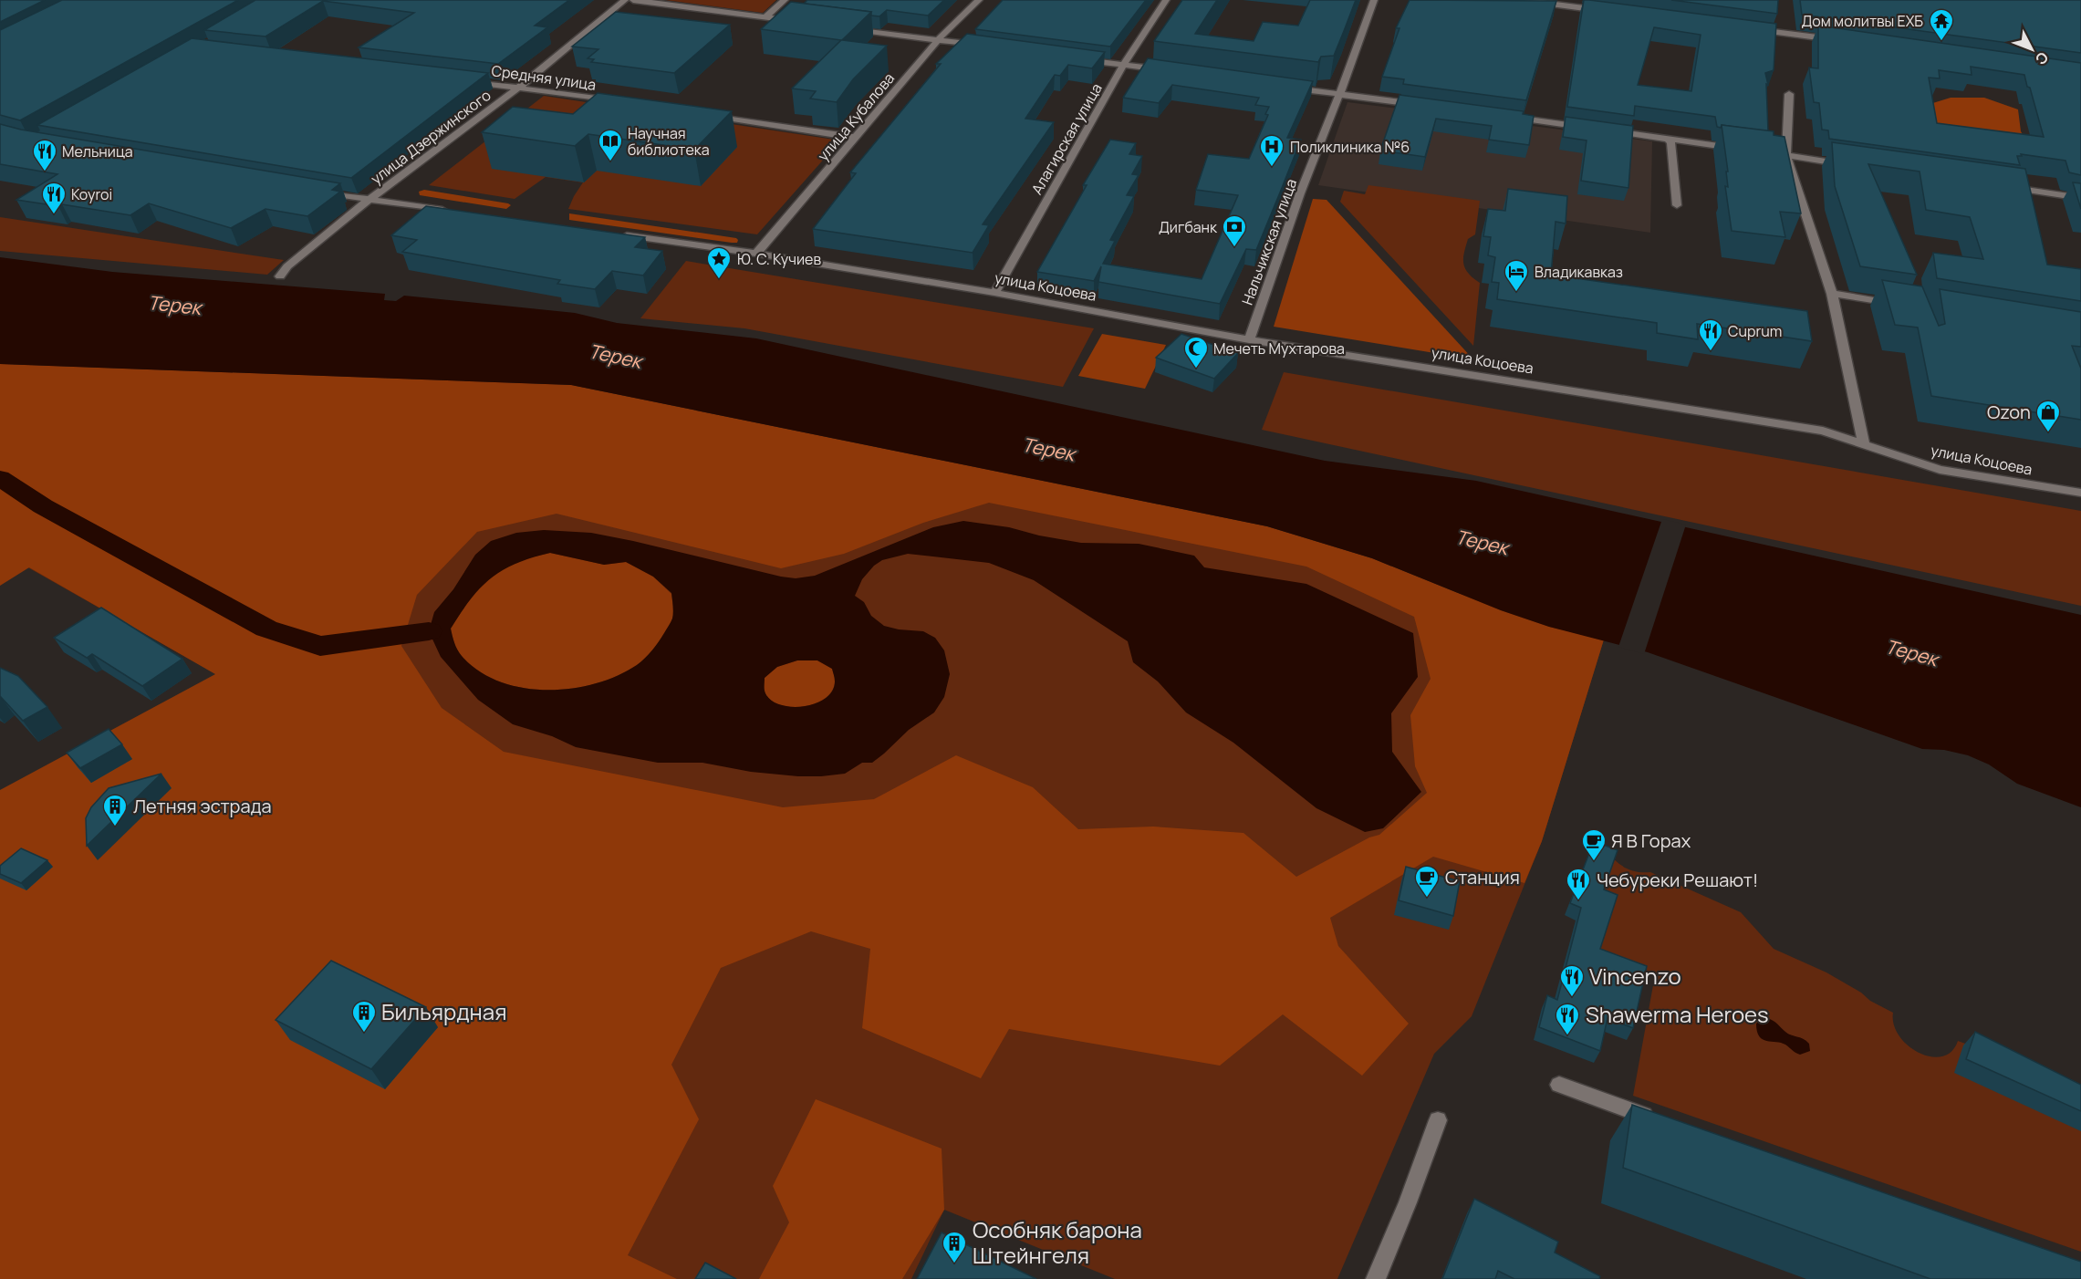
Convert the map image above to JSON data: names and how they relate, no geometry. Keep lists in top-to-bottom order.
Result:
{
  "streets": {
    "street": [
      "Средняя улица",
      "улица Кубалова",
      "улица Дзержинского",
      "Алагирская улица",
      "Нальчикская улица",
      "улица Коцоева"
    ]
  },
  "crossings": [
    ["Средняя улица", "улица Дзержинского"],
    ["улица Кубалова", "улица Коцоева"],
    ["Алагирская улица", "улица Коцоева"],
    ["Нальчикская улица", "улица Коцоева"]
  ],
  "water": ["Терек"],
  "places": {
    "temple": ["Дом молитвы ЕХБ"],
    "library": ["Научная библиотека"],
    "hospital": ["Поликлиника №6"],
    "restaurant": [
      "Мельница",
      "Koyroi",
      "Cuprum",
      "Чебуреки Решают!",
      "Vincenzo",
      "Shawerma Heroes"
    ],
    "bank": ["Дигбанк"],
    "place": ["Ю. С. Кучиев"],
    "hotel": ["Владикавказ"],
    "mosque": ["Мечеть Мухтарова"],
    "shop": ["Ozon"],
    "building": ["Летняя эстрада", "Бильярдная", "Особняк барона Штейнгеля"],
    "cafe": ["Я В Горах", "Станция"]
  },
  "north": "bottom right"
}
